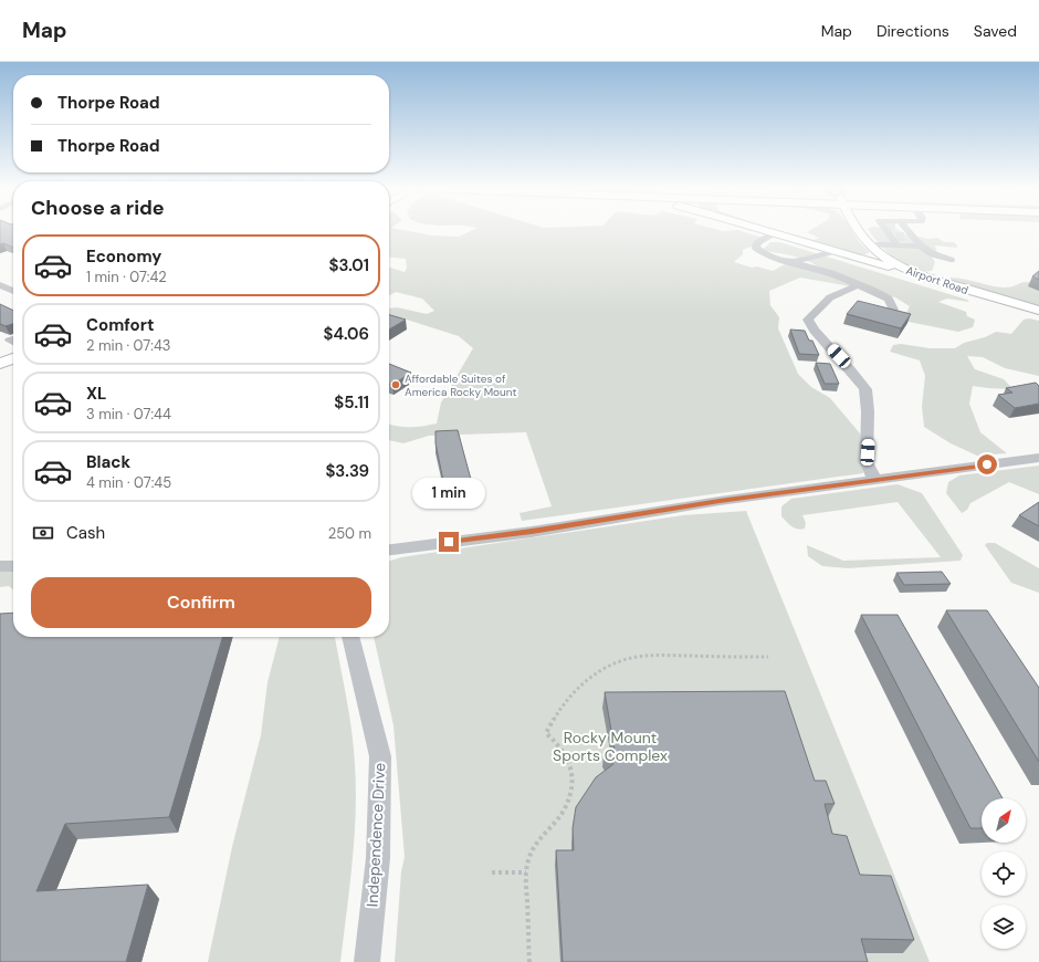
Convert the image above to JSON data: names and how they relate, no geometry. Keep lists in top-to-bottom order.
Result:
{
  "streets": {
    "main road": ["Airport Road"],
    "street": ["Independence Drive"]
  },
  "parks": ["Rocky Mount Sports Complex"],
  "places": ["Affordable Suites of America Rocky Mount"],
  "north": "top right",
  "page": {
    "header": "Map",
    "nav": ["Map", "Directions", "Saved"],
    "banner": ["Thorpe Road", "Thorpe Road"],
    "heading": "Choose a ride",
    "list": [
      {
        "name": "Economy",
        "note": "1 min · 07:42",
        "value": "$3.01"
      },
      {
        "name": "Comfort",
        "note": "2 min · 07:43",
        "value": "$4.06"
      },
      {
        "name": "XL",
        "note": "3 min · 07:44",
        "value": "$5.11"
      },
      {
        "name": "Black",
        "note": "4 min · 07:45",
        "value": "$3.39"
      }
    ],
    "bubble": "1 min",
    "pay": ["Cash", "250 m"],
    "buttons": "Confirm"
  }
}
